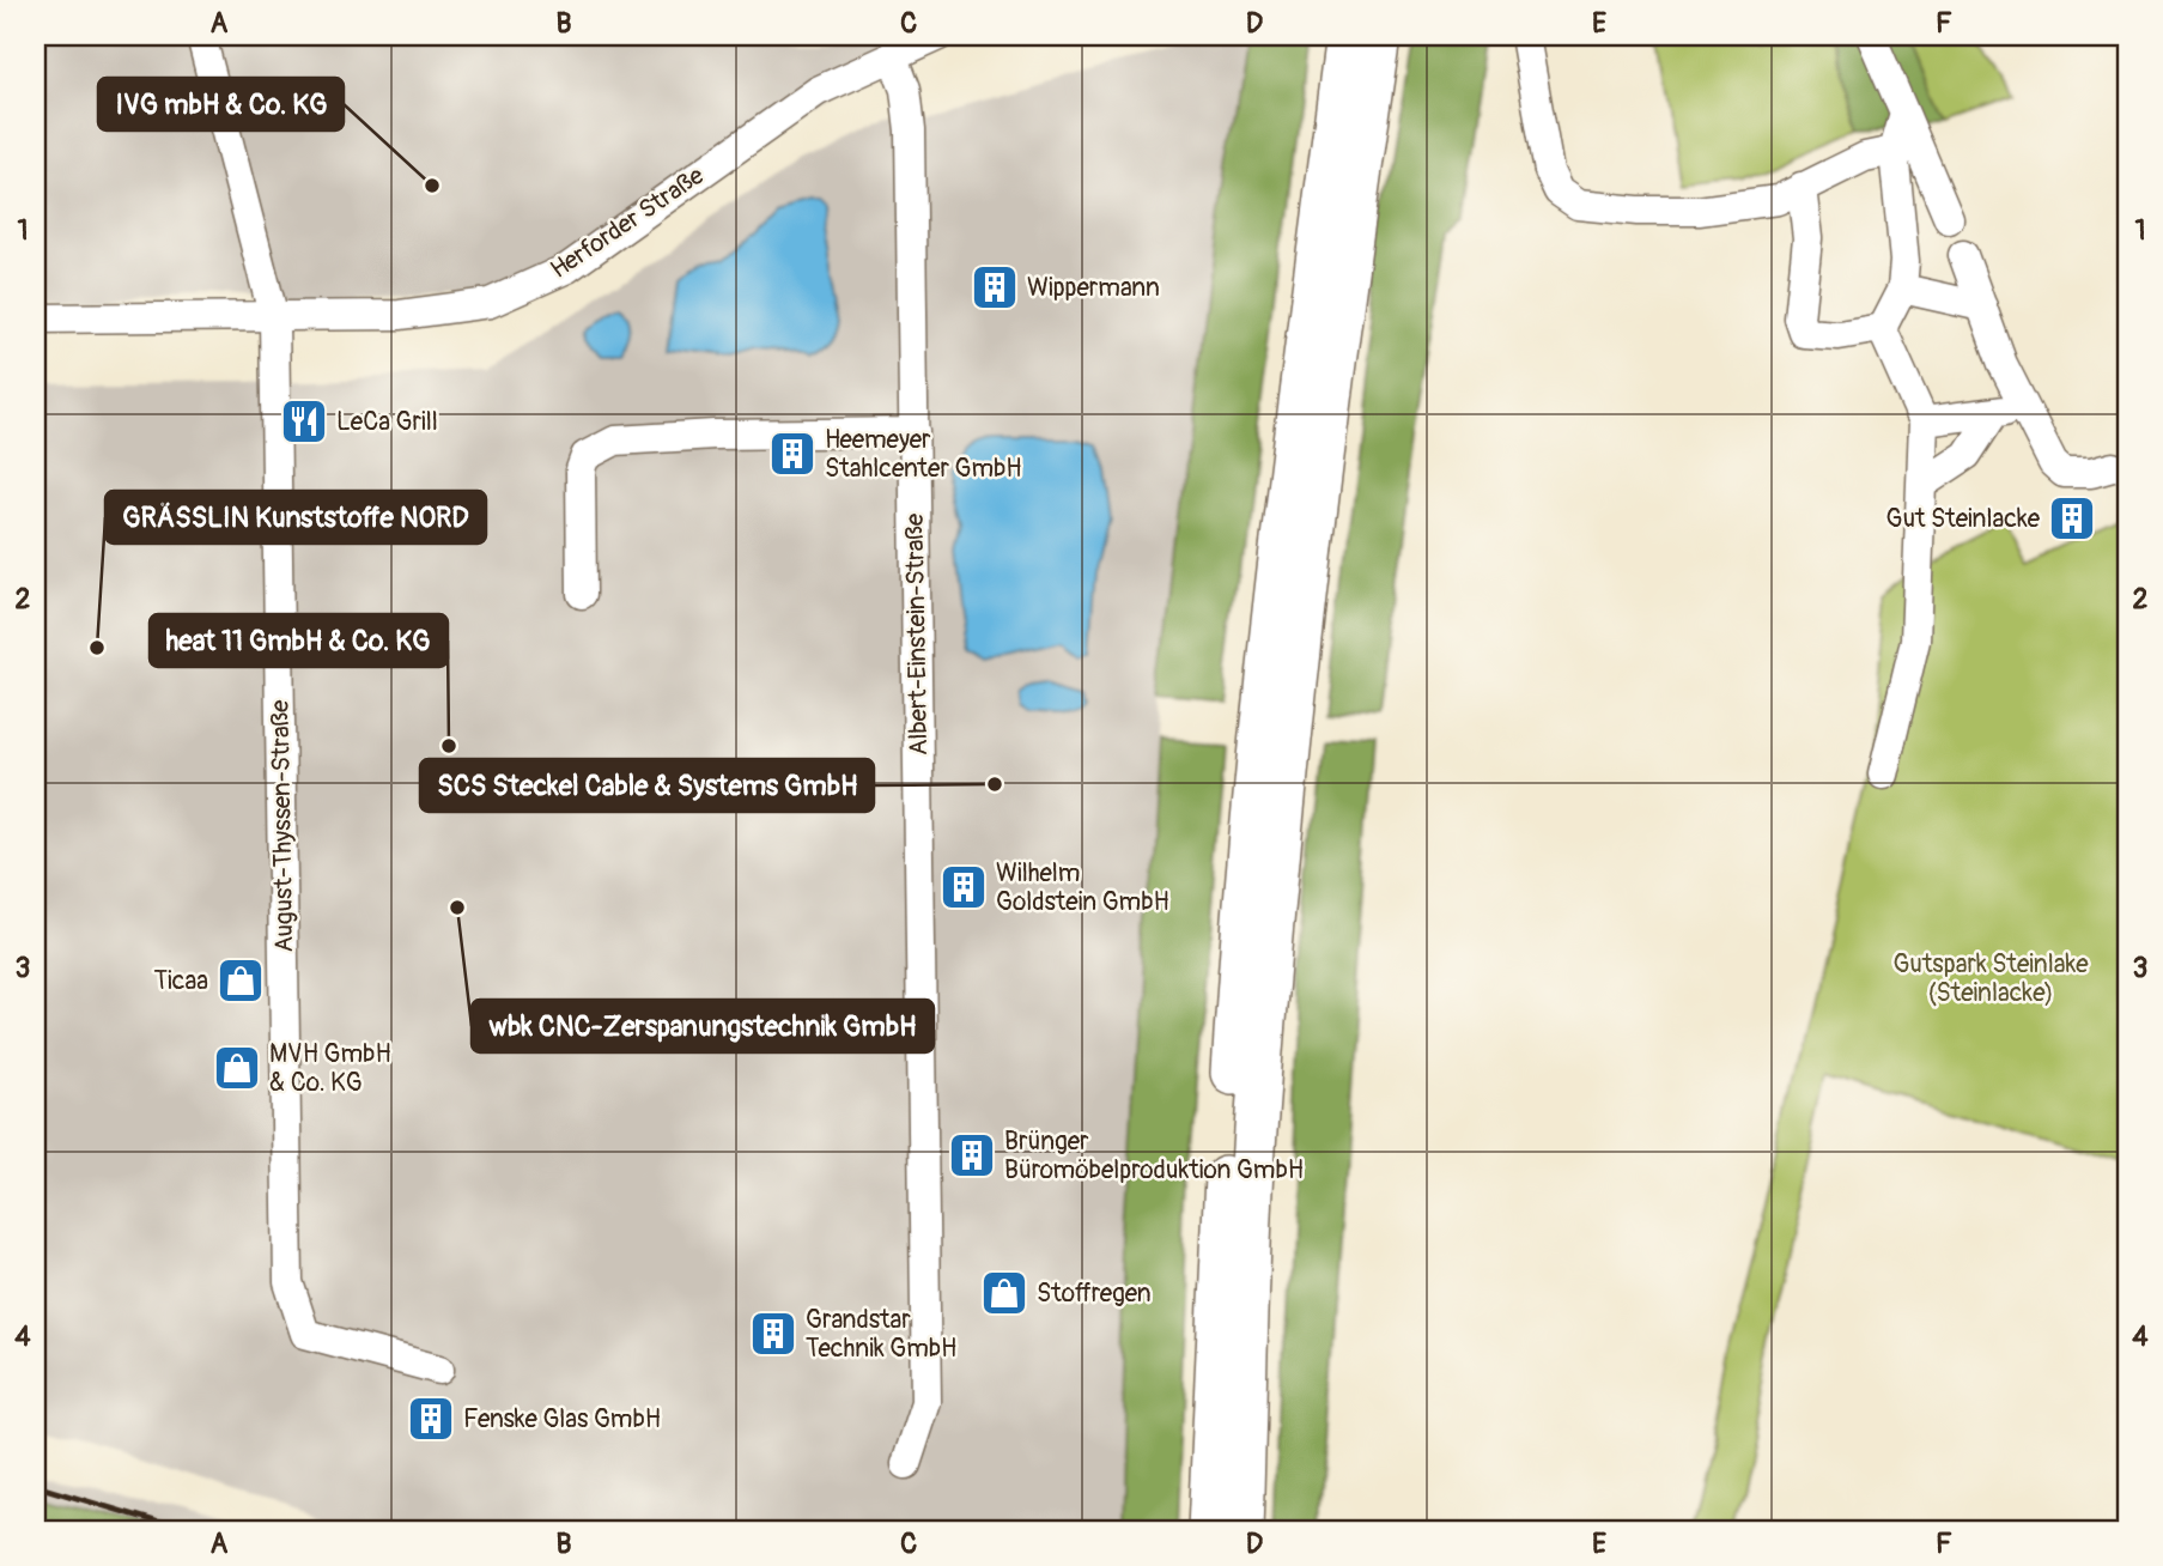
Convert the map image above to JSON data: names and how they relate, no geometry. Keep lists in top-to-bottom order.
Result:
{
  "streets": {
    "street": ["Herforder Straße", "Albert-Einstein-Straße", "August-Thyssen-Straße"]
  },
  "crossings": [
    ["Herforder Straße", "Albert-Einstein-Straße"],
    ["Herforder Straße", "August-Thyssen-Straße"]
  ],
  "parks": ["Gutspark Steinlake (Steinlacke)"],
  "places": {
    "other": [
      "IVG mbH & Co. KG",
      "GRÄSSLIN Kunststoffe NORD",
      "heat 11 GmbH & Co. KG",
      "SCS Steckel Cable & Systems GmbH",
      "wbk CNC-Zerspanungstechnik GmbH"
    ],
    "building": [
      "Wippermann",
      "Heemeyer Stahlcenter GmbH",
      "Gut Steinlacke",
      "Wilhelm Goldstein GmbH",
      "Brünger Büromöbelproduktion GmbH",
      "Grandstar Technik GmbH",
      "Fenske Glas GmbH"
    ],
    "restaurant": ["LeCa Grill"],
    "shop": ["Ticaa", "MVH GmbH & Co. KG", "Stoffregen"]
  },
  "grid": {
    "columns": [
      "A",
      "B",
      "C",
      "D",
      "E",
      "F"
    ],
    "rows": [
      "1",
      "2",
      "3",
      "4"
    ]
  }
}
